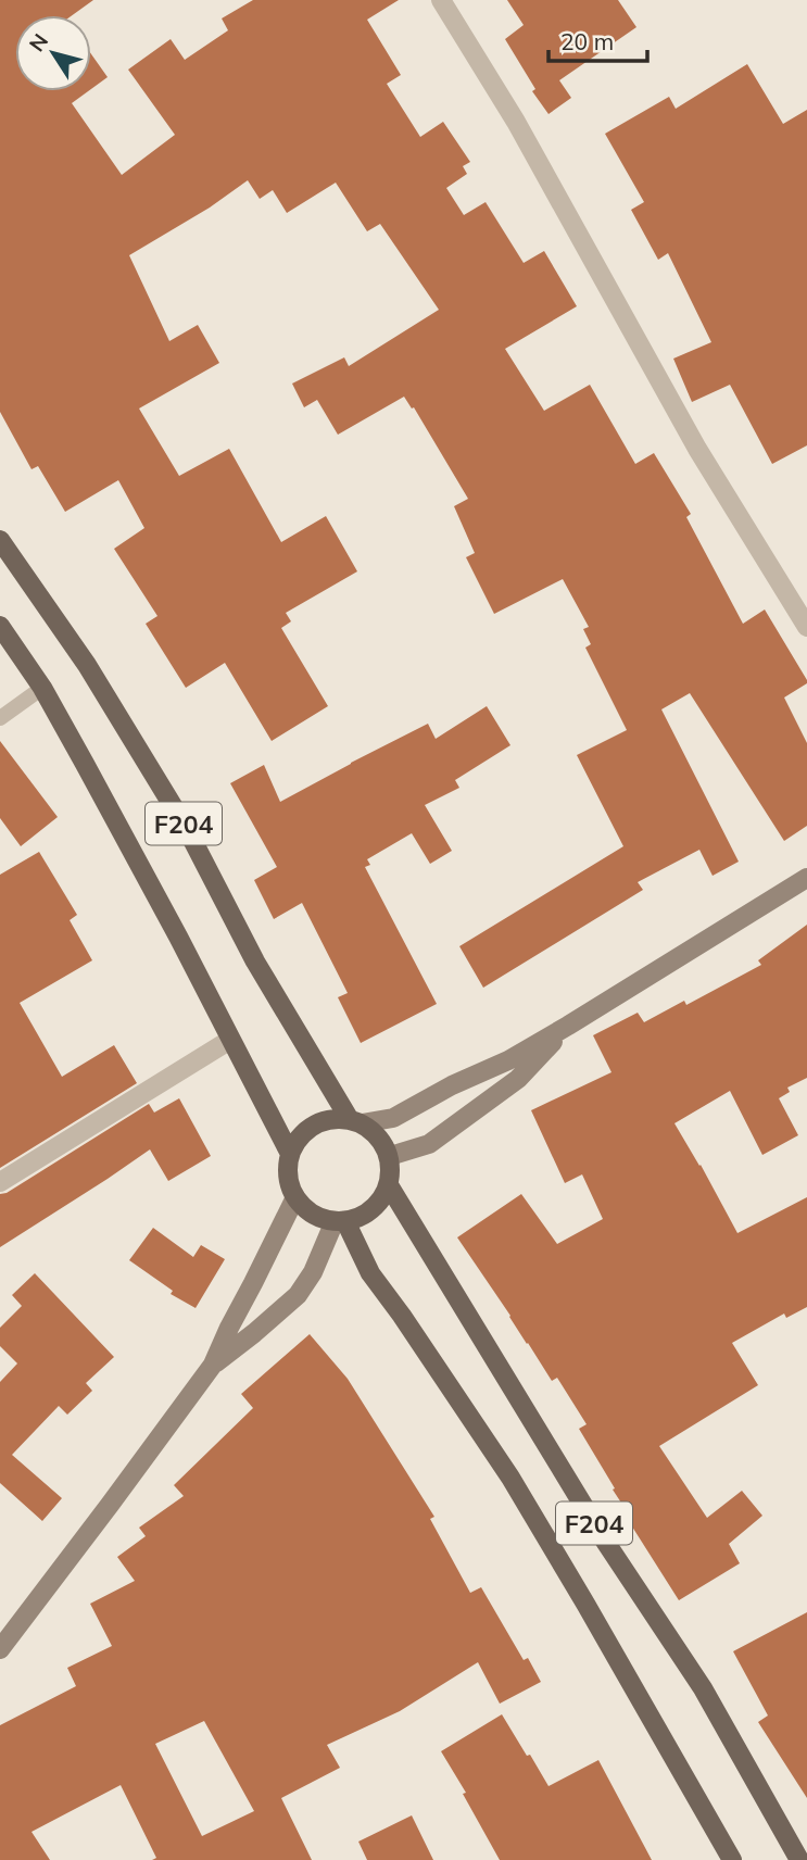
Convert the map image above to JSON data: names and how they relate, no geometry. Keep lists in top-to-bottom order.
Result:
{
  "streets": {
    "main road": ["F204"]
  },
  "scale_bar": "20 m",
  "north": "top left"
}
